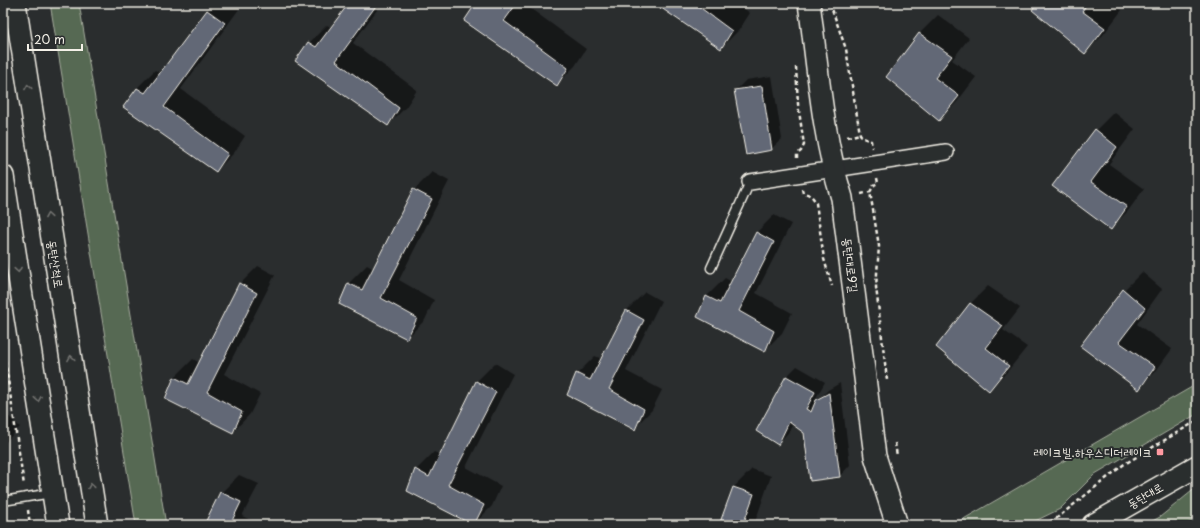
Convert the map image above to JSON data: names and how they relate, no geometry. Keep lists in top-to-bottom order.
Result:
{
  "streets": {
    "main road": ["동탄산척로", "동탄대로9길", "동탄대로"]
  },
  "places": {
    "transit": ["레이크빌.하우스디더레이크"]
  },
  "scale_bar": "20 m"
}
